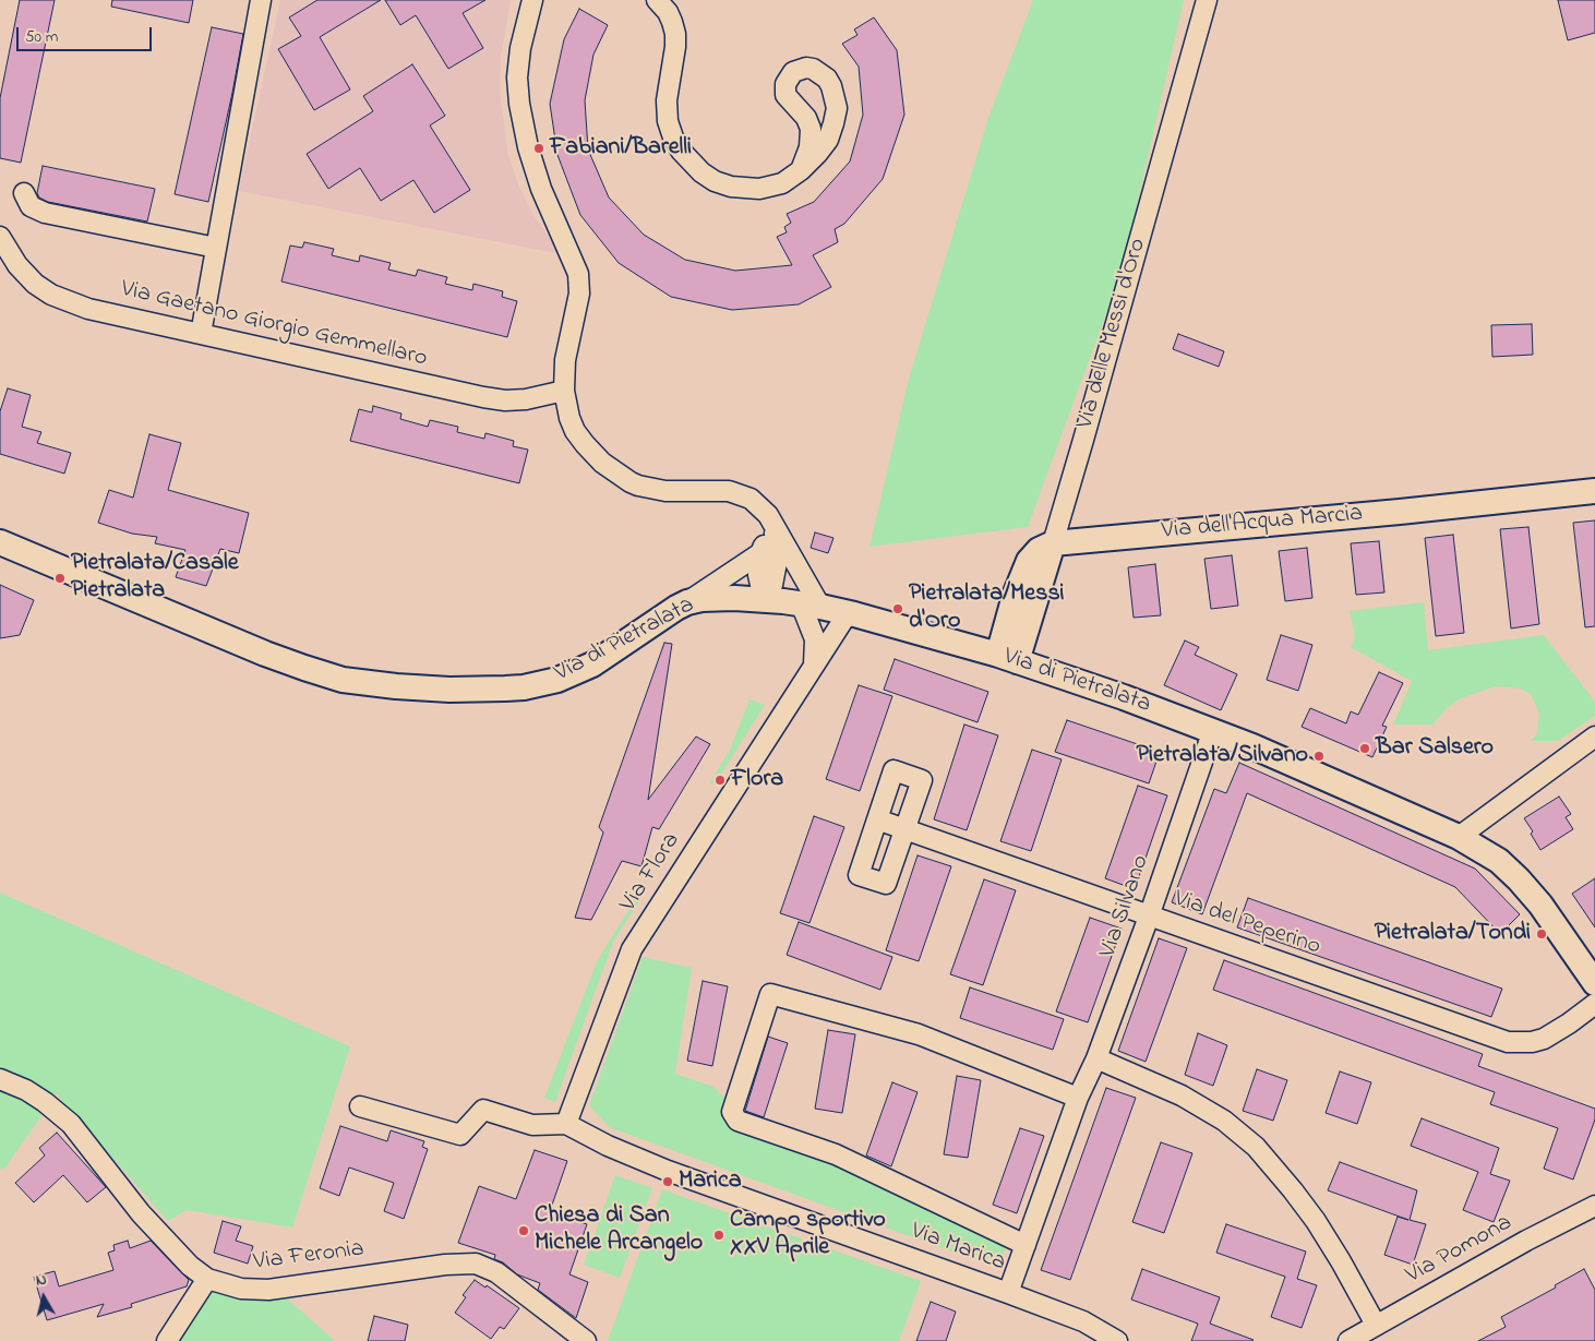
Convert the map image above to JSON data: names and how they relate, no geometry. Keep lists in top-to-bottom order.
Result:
{
  "streets": {
    "street": [
      "Via Gaetano Giorgio Gemmellaro",
      "Via delle Messi d'Oro",
      "Via dell'Acqua Marcia",
      "Via di Pietralata",
      "Via Flora",
      "Via Silvano",
      "Via del Peperino",
      "Via Marica",
      "Via Pomona",
      "Via Feronia"
    ]
  },
  "crossings": [
    ["Via Gaetano Giorgio Gemmellaro", "Via Flora"],
    ["Via delle Messi d'Oro", "Via dell'Acqua Marcia"],
    ["Via di Pietralata", "Via Flora"],
    ["Via di Pietralata", "Via Silvano"],
    ["Via Flora", "Via Marica"],
    ["Via Silvano", "Via del Peperino"],
    ["Via Silvano", "Via Marica"]
  ],
  "places": [
    "Fabiani/Barelli",
    "Pietralata/Casale Pietralata",
    "Pietralata/Messi d'Oro",
    "Bar Salsero",
    "Pietralata/Silvano",
    "Flora",
    "Pietralata/Tondi",
    "Marica",
    "Chiesa di San Michele Arcangelo",
    "Campo sportivo XXV Aprile"
  ],
  "scale_bar": "50 m",
  "north": "top"
}
